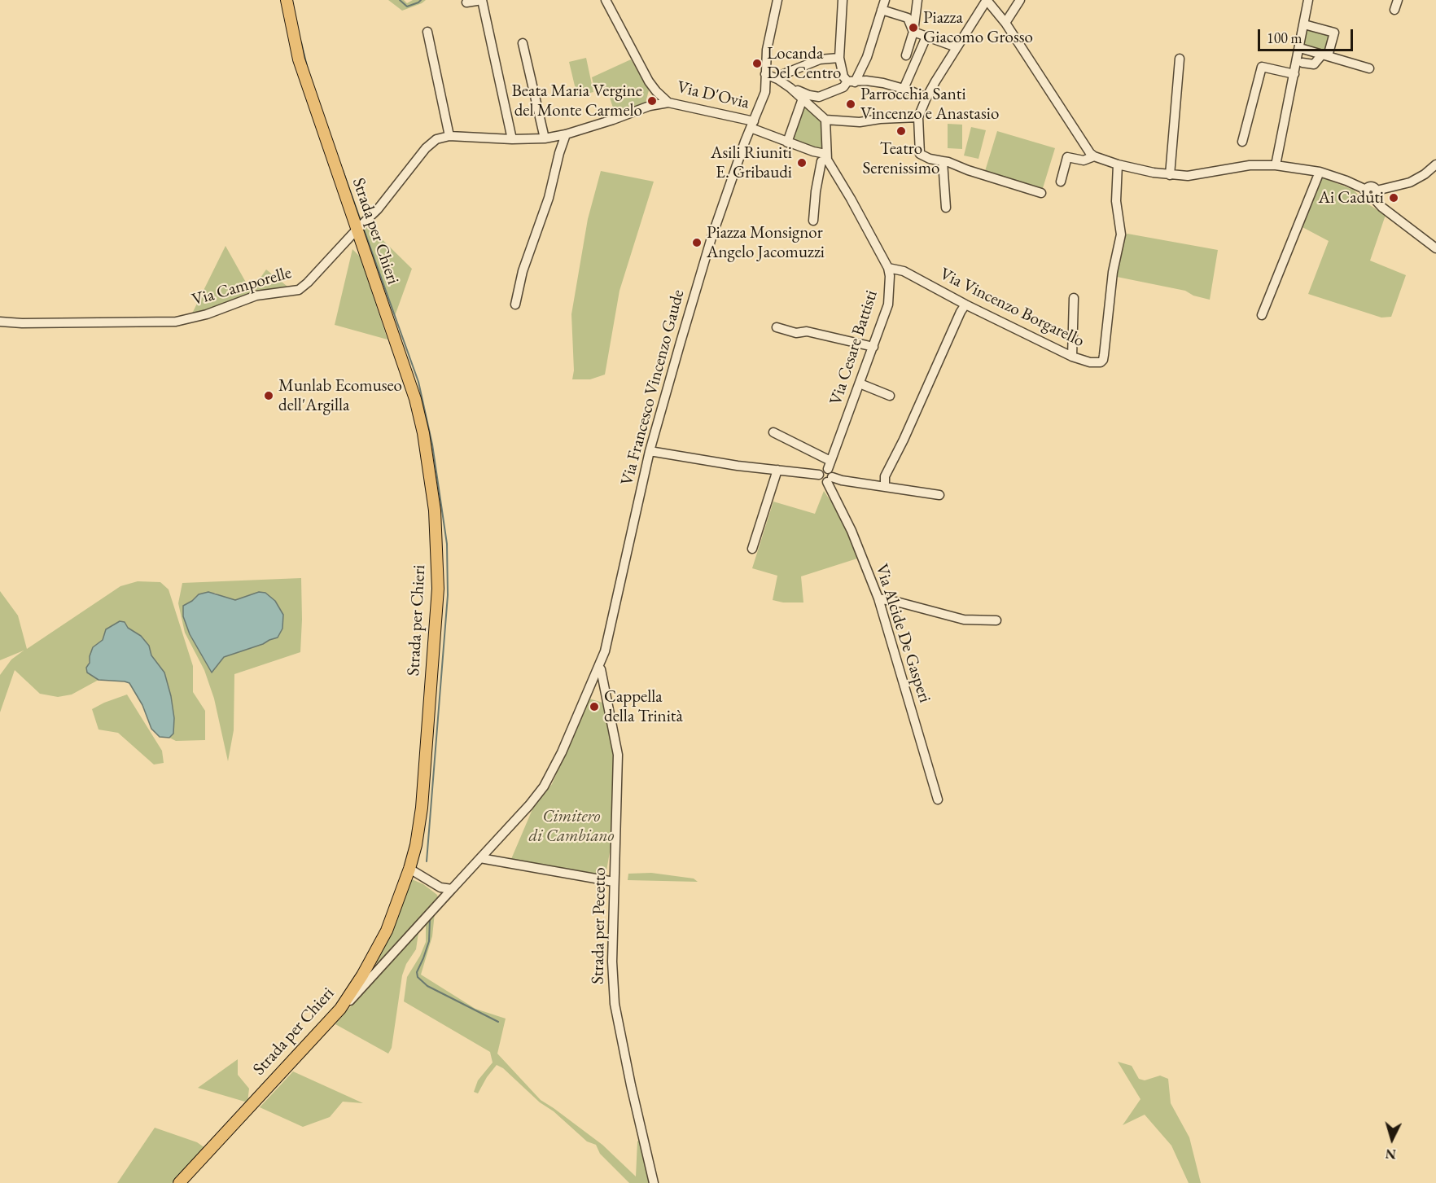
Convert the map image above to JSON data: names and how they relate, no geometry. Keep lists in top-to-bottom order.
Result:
{
  "streets": {
    "main road": ["Strada per Chieri"],
    "street": [
      "Via D'Ovia",
      "Via Camporelle",
      "Via Vincenzo Borgarello",
      "Via Cesare Battisti",
      "Via Francesco Vincenzo Gaude",
      "Via Alcide De Gasperi",
      "Strada per Pecetto"
    ]
  },
  "crossings": [
    ["Via D'Ovia", "Via Camporelle"],
    ["Via D'Ovia", "Via Cesare Battisti"],
    ["Via D'Ovia", "Via Francesco Vincenzo Gaude"],
    ["Strada per Chieri", "Via Camporelle"],
    ["Strada per Chieri", "Via Francesco Vincenzo Gaude"],
    ["Via Vincenzo Borgarello", "Via Cesare Battisti"],
    ["Via Cesare Battisti", "Via Alcide De Gasperi"],
    ["Via Francesco Vincenzo Gaude", "Strada per Pecetto"]
  ],
  "parks": ["Cimitero di Cambiano"],
  "places": [
    "Piazza Giacomo Grosso",
    "Locanda Del Centro",
    "Beata Maria Vergine del Monte Carmelo",
    "Parrocchia Santi Vincenzo e Anastasio",
    "Teatro Serenissimo",
    "Asili Riuniti E. Gribaudi",
    "Ai Caduti",
    "Piazza Monsignor Angelo Jacomuzzi",
    "Munlab Ecomuseo dell'Argilla",
    "Cappella della Trinità"
  ],
  "scale_bar": "100 m",
  "north": "bottom"
}
